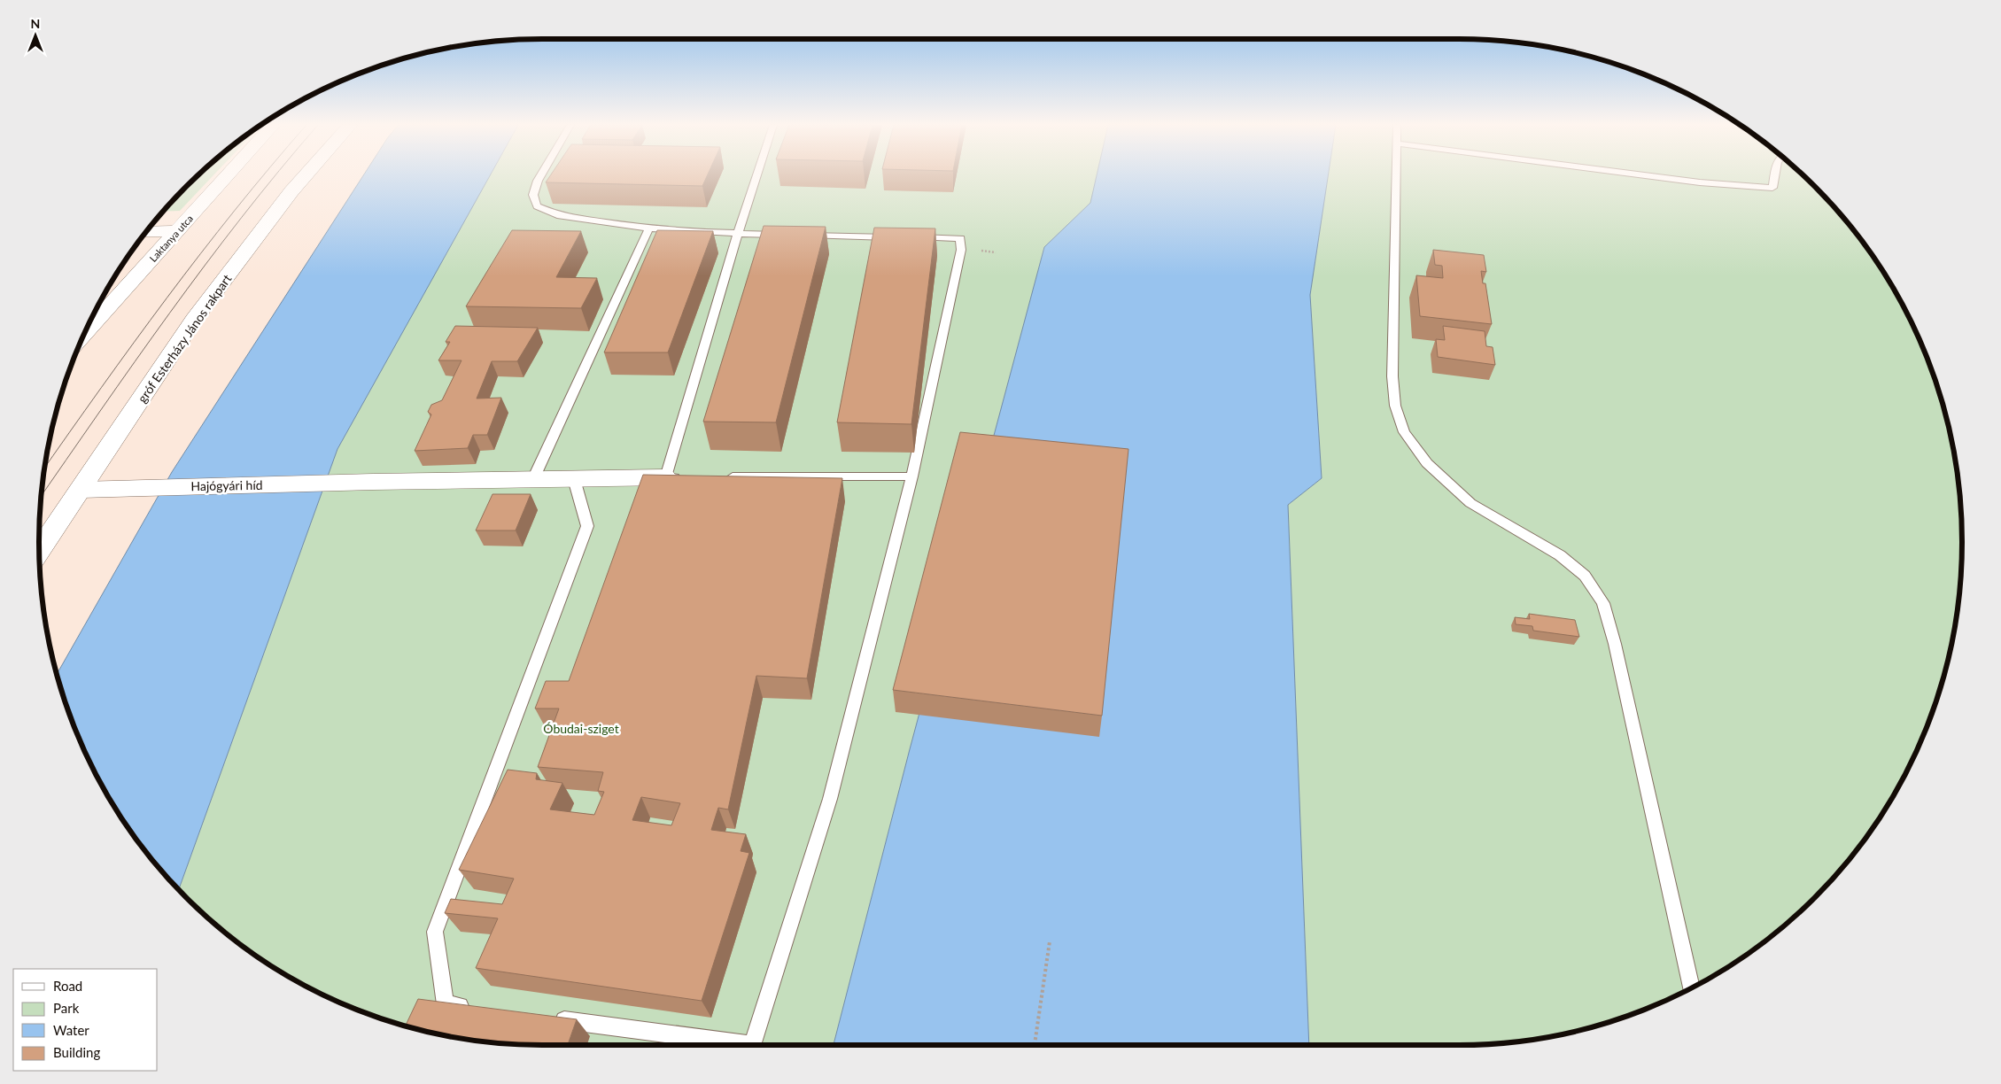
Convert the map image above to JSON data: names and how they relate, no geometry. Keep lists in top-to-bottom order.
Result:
{
  "streets": {
    "street": ["Laktanya utca", "gróf Esterházy János rakpart", "Hajógyári híd"]
  },
  "crossings": [
    ["gróf Esterházy János rakpart", "Hajógyári híd"]
  ],
  "parks": ["Óbudai-sziget"],
  "legend": [
    "Road",
    "Park",
    "Water",
    "Building"
  ],
  "north": "top"
}
